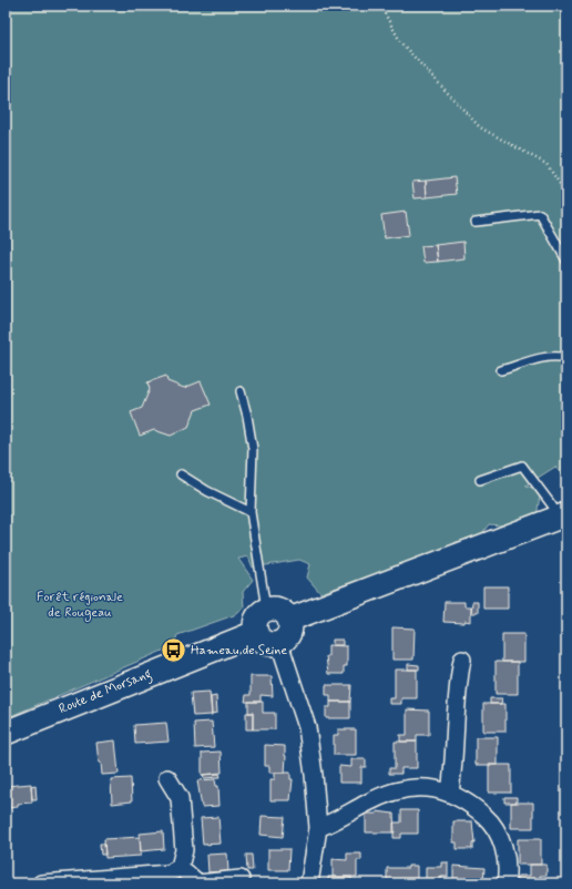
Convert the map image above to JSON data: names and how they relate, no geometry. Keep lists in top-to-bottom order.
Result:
{
  "streets": {
    "street": ["Route de Morsang"]
  },
  "parks": ["Forêt régionale de Rougeau"],
  "places": {
    "bus stop": ["Hameau de Seine"]
  }
}
